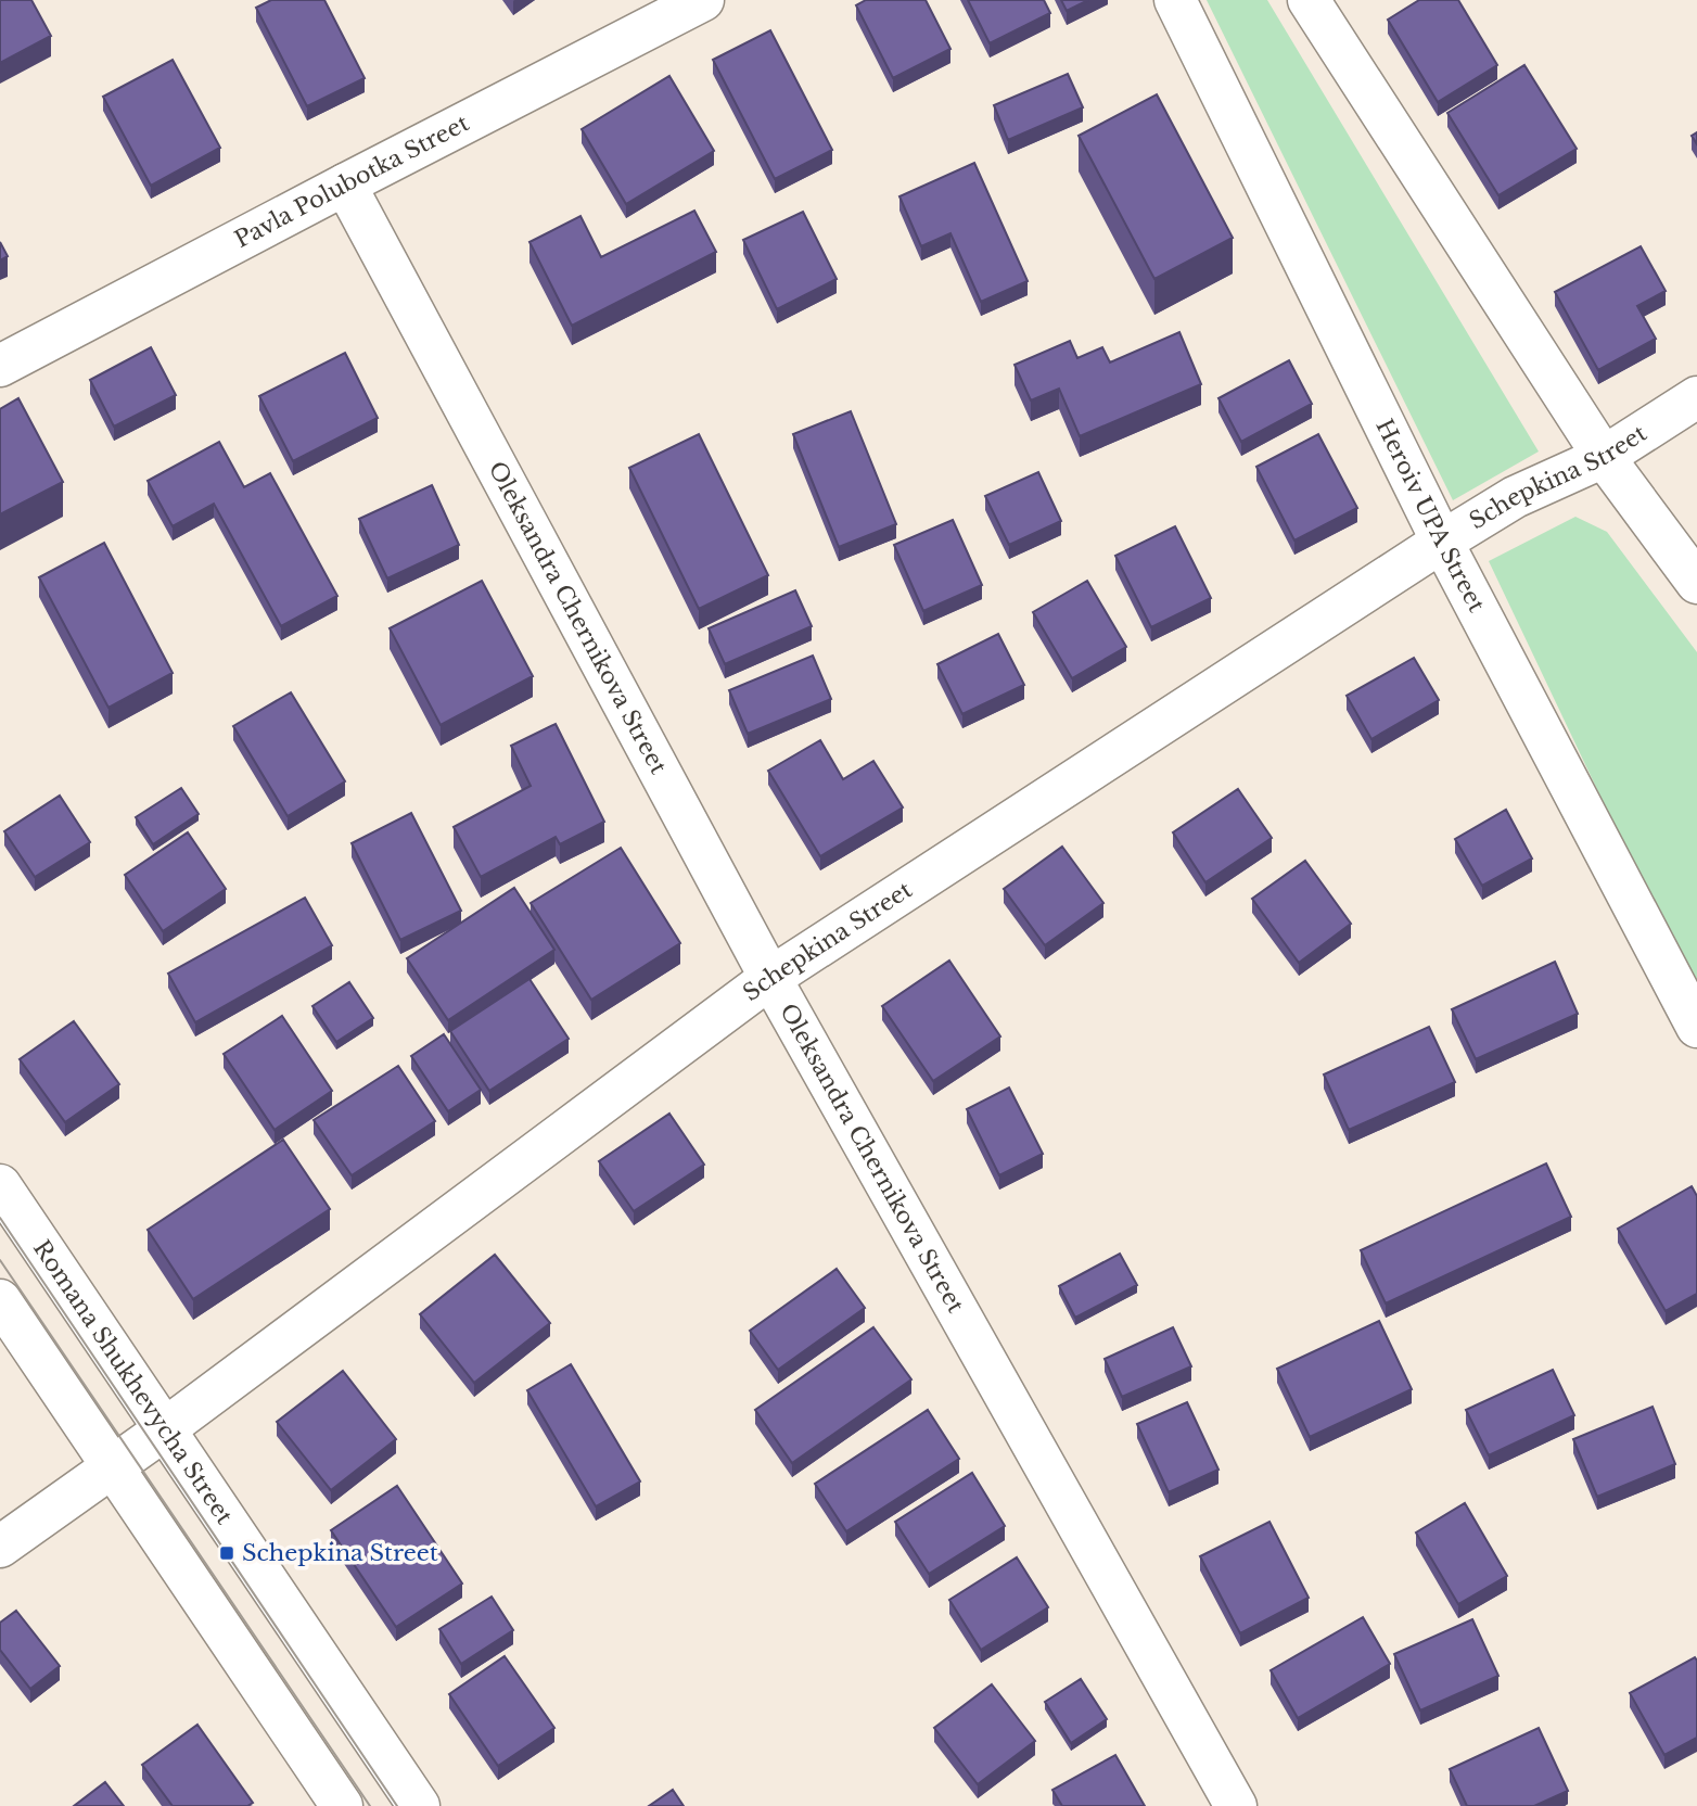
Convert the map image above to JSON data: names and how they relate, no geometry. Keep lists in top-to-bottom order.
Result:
{
  "streets": {
    "street": [
      "Pavla Polubotka Street",
      "Schepkina Street",
      "Heroiv UPA Street",
      "Oleksandra Chernikova Street",
      "Romana Shukhevycha Street"
    ]
  },
  "crossings": [
    ["Pavla Polubotka Street", "Oleksandra Chernikova Street"],
    ["Schepkina Street", "Heroiv UPA Street"],
    ["Schepkina Street", "Oleksandra Chernikova Street"],
    ["Schepkina Street", "Romana Shukhevycha Street"]
  ],
  "places": {
    "transit": ["Schepkina Street"]
  }
}
